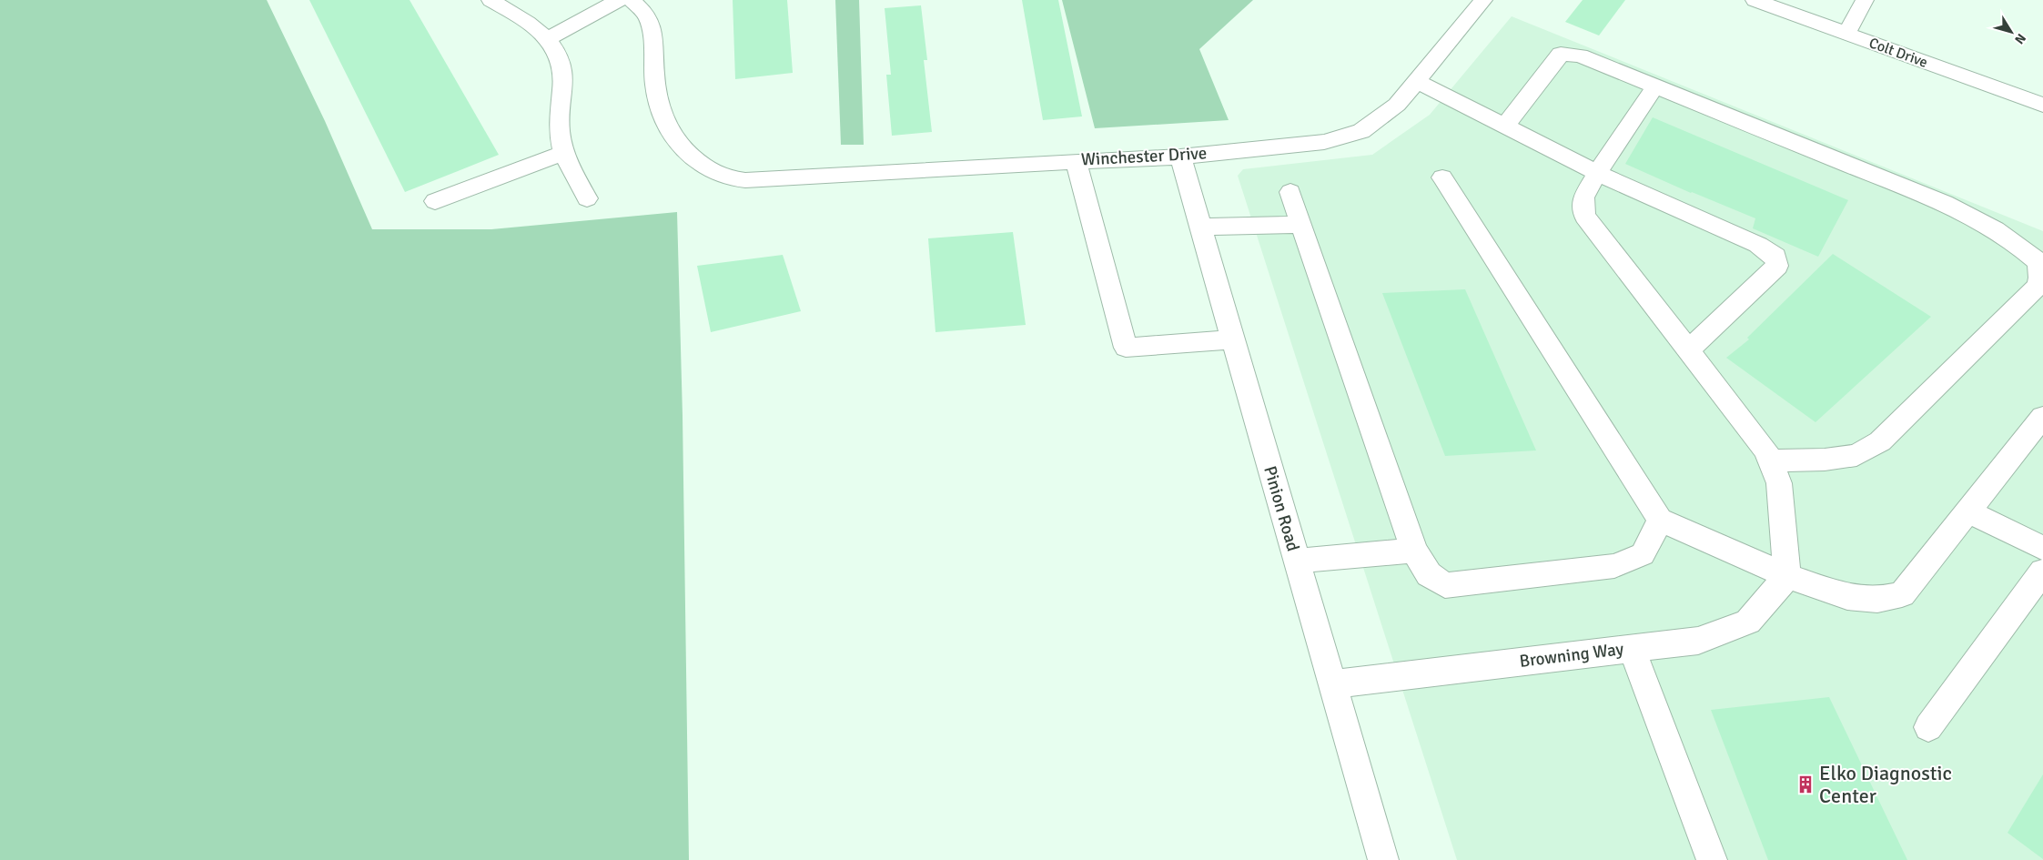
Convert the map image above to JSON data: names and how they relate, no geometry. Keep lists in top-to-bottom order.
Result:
{
  "streets": {
    "street": [
      "Colt Drive",
      "Winchester Drive",
      "Pinion Road",
      "Browning Way"
    ]
  },
  "crossings": [
    ["Winchester Drive", "Pinion Road"],
    ["Pinion Road", "Browning Way"]
  ],
  "places": {
    "building": ["Elko Diagnostic Center"]
  },
  "north": "bottom right"
}
